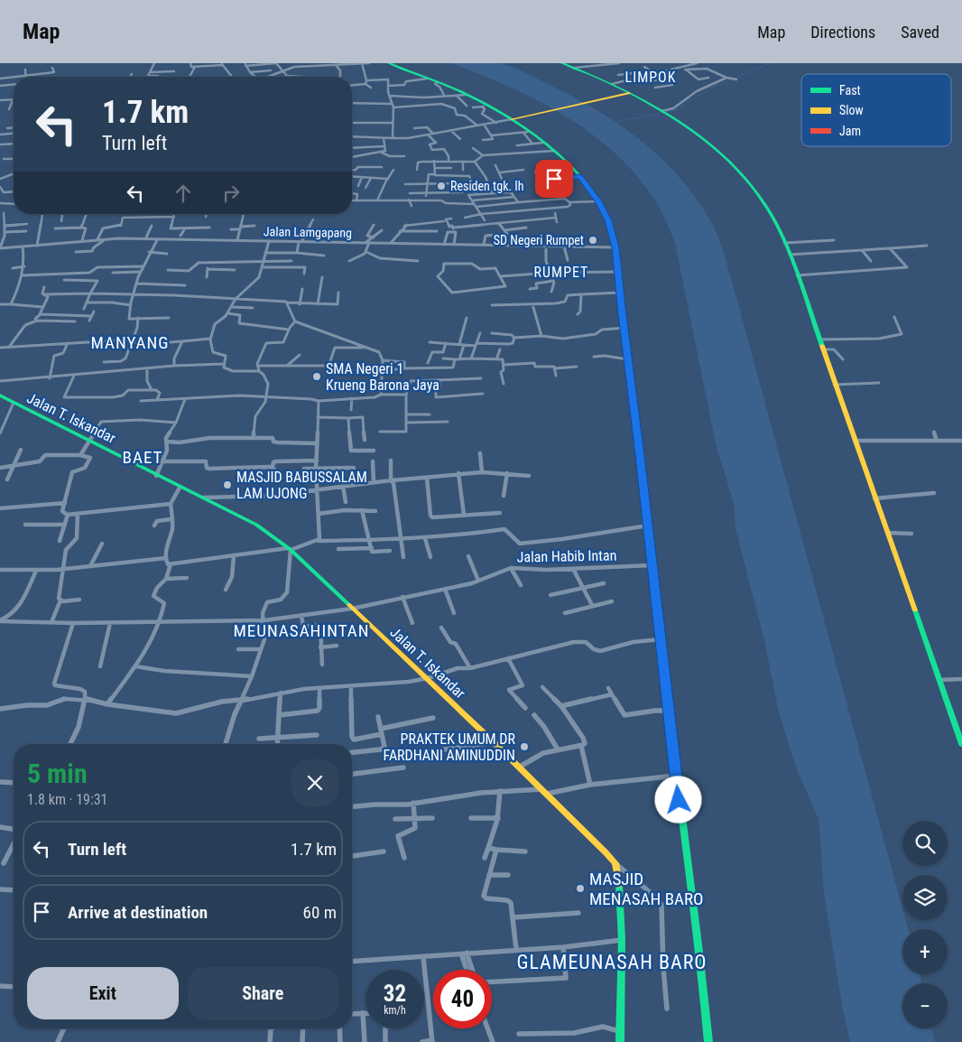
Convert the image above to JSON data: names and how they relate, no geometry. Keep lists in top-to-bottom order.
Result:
{
  "streets": {
    "street": ["Jalan Lamgapang", "Jalan T. Iskandar", "Jalan Habib Intan"]
  },
  "crossings": [
    ["Jalan T. Iskandar", "Jalan Habib Intan"]
  ],
  "districts": [
    "LIMPOK",
    "RUMPET",
    "MANYANG",
    "BAET",
    "MEUNASAHINTAN",
    "GLAMEUNASAH BARO"
  ],
  "places": [
    "Residen tgk. Ih",
    "SD Negeri Rumpet",
    "SMA Negeri 1 Krueng Barona Jaya",
    "MASJID BABUSSALAM LAM UJONG",
    "PRAKTEK UMUM DR FARDHANI AMINUDDIN",
    "MASJID MENASAH BARO"
  ],
  "legend": ["Fast", "Slow", "Jam"],
  "page": {
    "header": "Map",
    "nav": ["Map", "Directions", "Saved"],
    "turn": ["1.7 km", "Turn left"],
    "heading": ["5 min", "1.8 km · 19:31"],
    "map_buttons": ["+", "−"],
    "list": [
      {
        "name": "Turn left",
        "value": "1.7 km"
      },
      {
        "name": "Arrive at destination",
        "value": "60 m"
      }
    ],
    "buttons": ["Exit", "Share"],
    "speed": "32 km/h",
    "limit": "40"
  }
}
